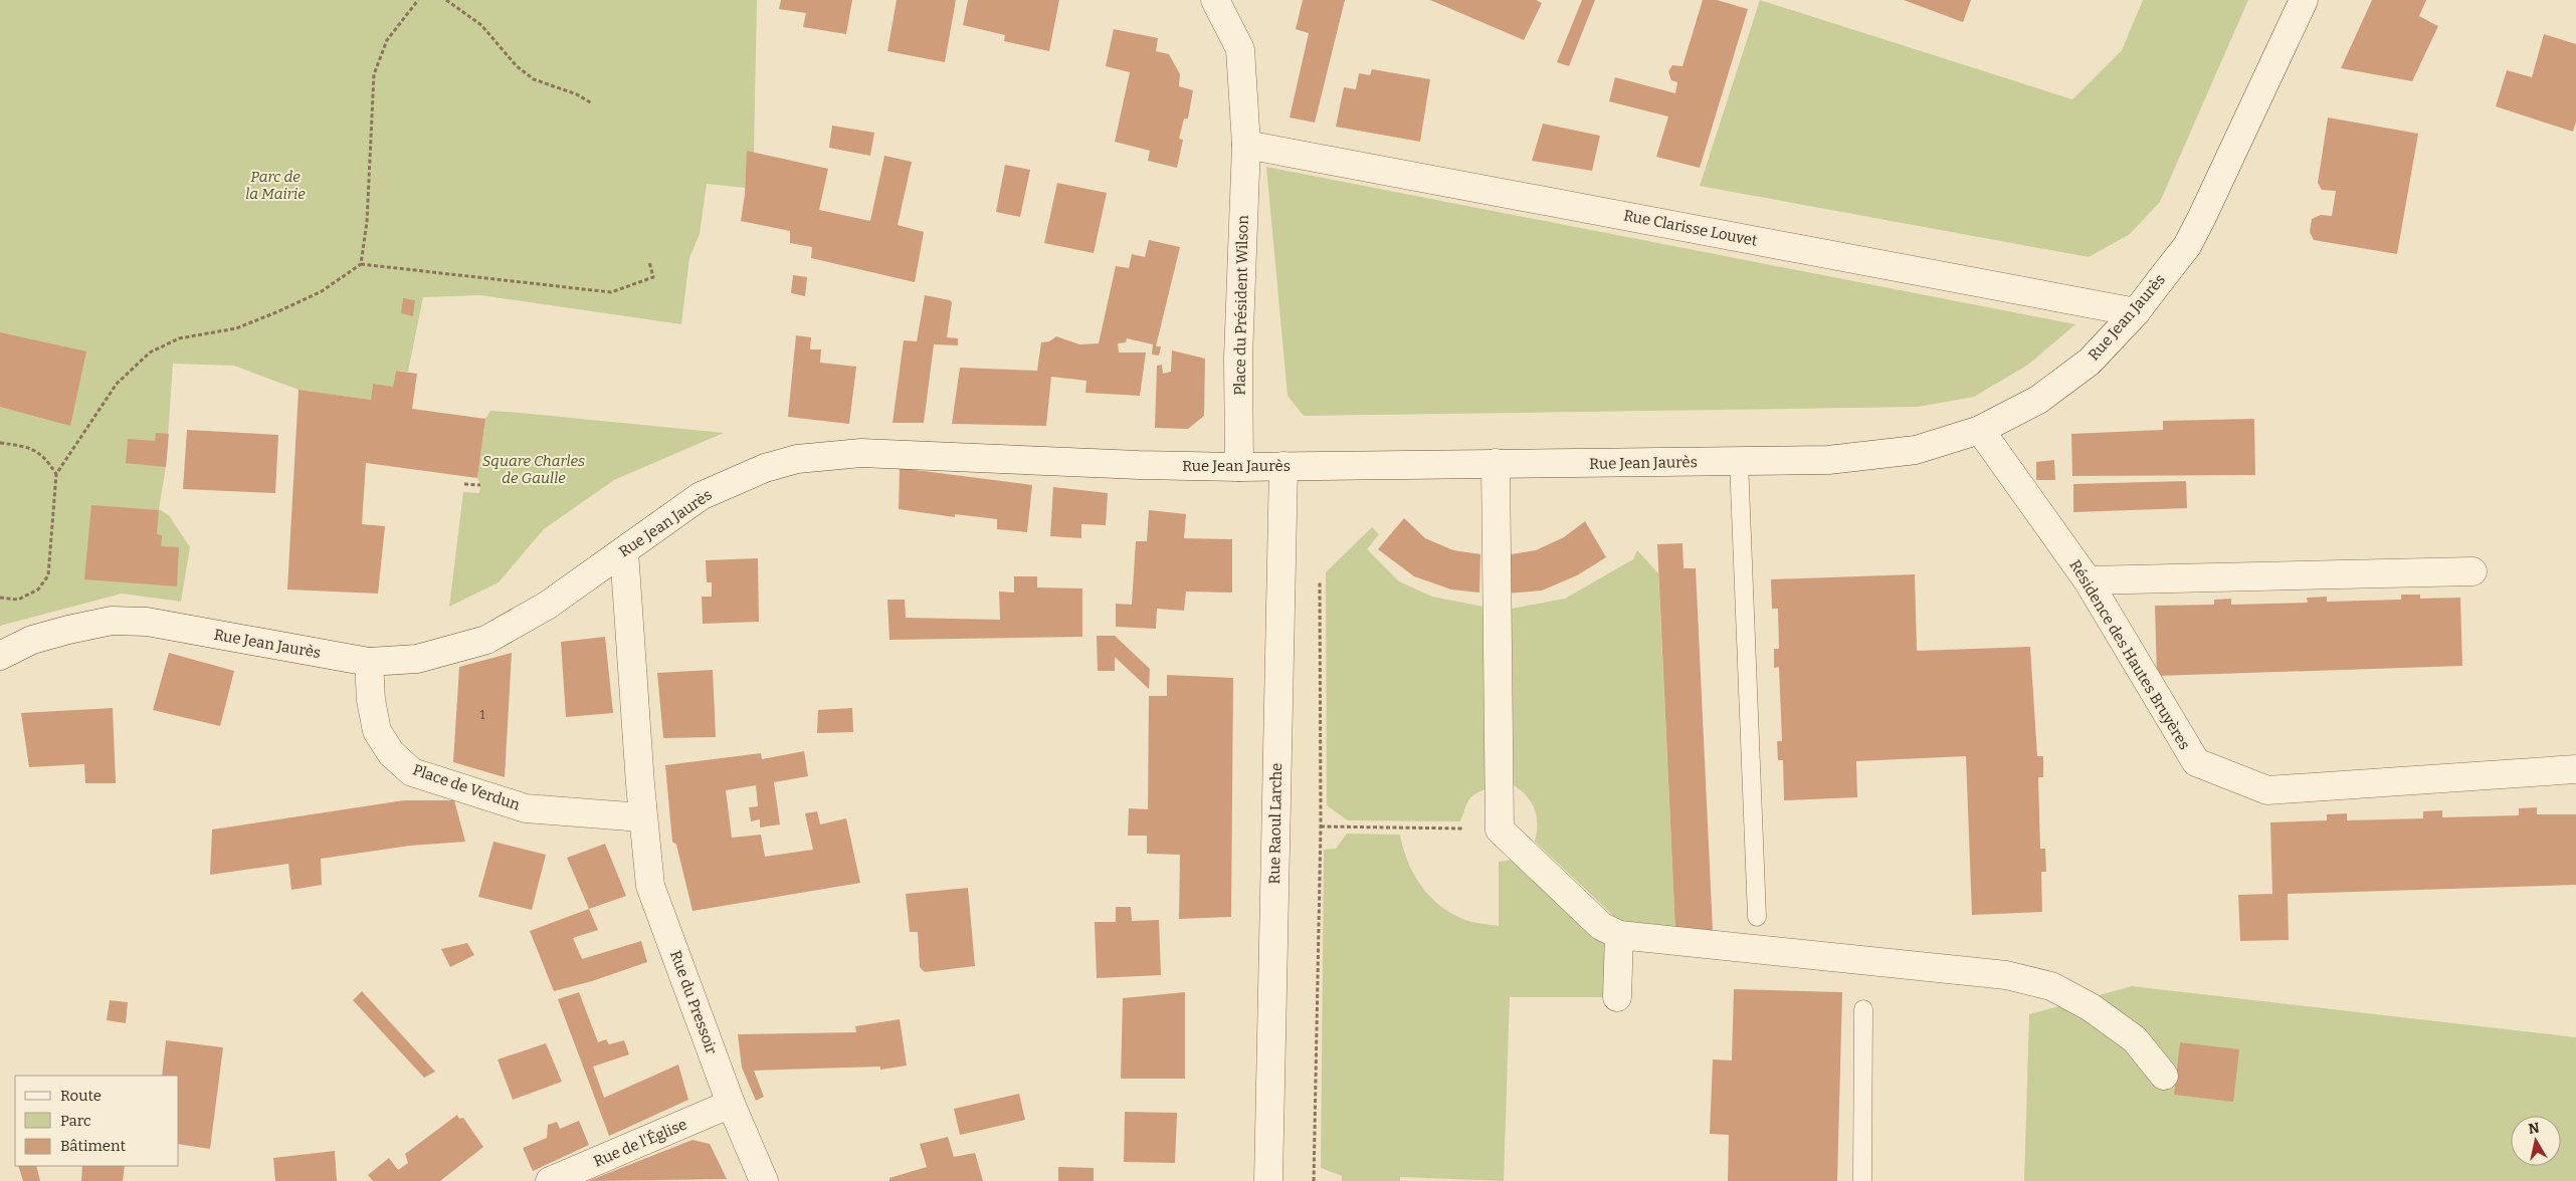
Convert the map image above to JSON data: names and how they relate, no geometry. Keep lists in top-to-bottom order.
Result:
{
  "streets": {
    "street": [
      "Rue Clarisse Louvet",
      "Place du Président Wilson",
      "Rue Jean Jaurès",
      "Résidence des Hautes Bruyères",
      "Place de Verdun",
      "Rue Raoul Larche",
      "Rue du Pressoir",
      "Rue de l'Église"
    ]
  },
  "crossings": [
    ["Rue Clarisse Louvet", "Place du Président Wilson"],
    ["Rue Clarisse Louvet", "Rue Jean Jaurès"],
    ["Place du Président Wilson", "Rue Jean Jaurès"],
    ["Rue Jean Jaurès", "Résidence des Hautes Bruyères"],
    ["Rue Jean Jaurès", "Place de Verdun"],
    ["Rue Jean Jaurès", "Rue Raoul Larche"],
    ["Rue Jean Jaurès", "Rue du Pressoir"],
    ["Place de Verdun", "Rue du Pressoir"],
    ["Rue du Pressoir", "Rue de l'Église"]
  ],
  "parks": ["Parc de la Mairie", "Square Charles de Gaulle"],
  "house_numbers": ["1"],
  "legend": ["Route", "Parc", "Bâtiment"],
  "north": "top"
}
